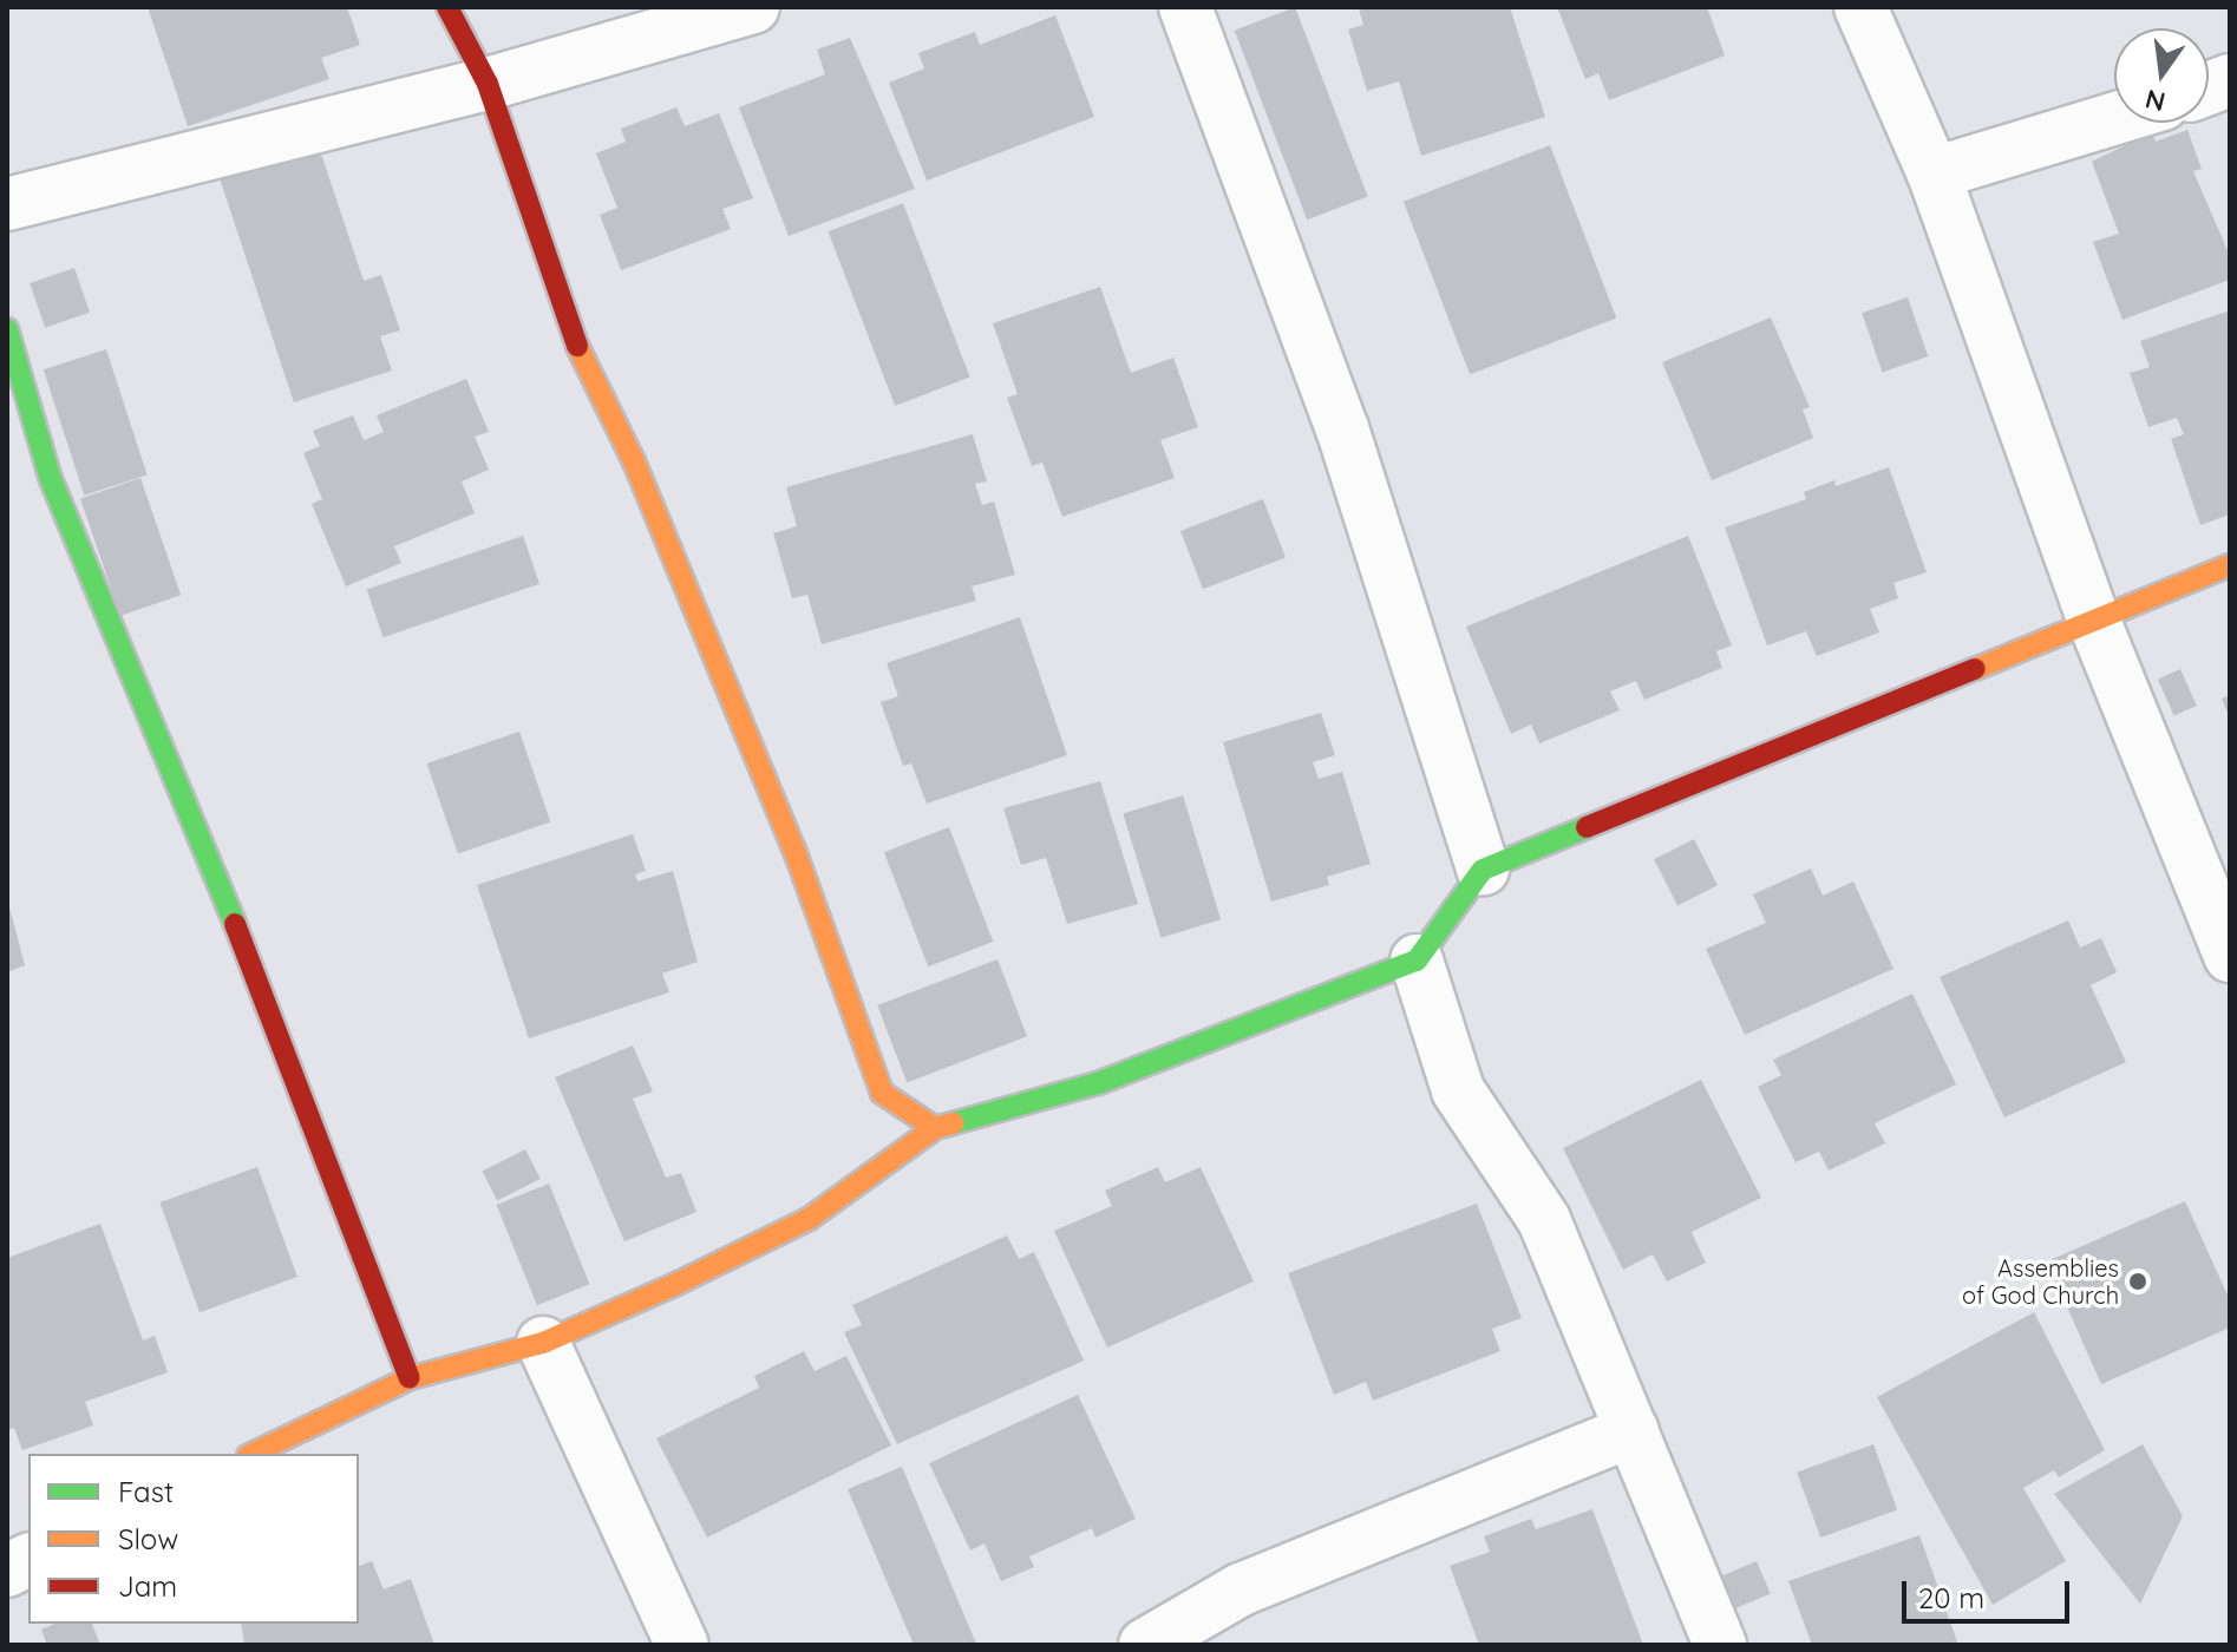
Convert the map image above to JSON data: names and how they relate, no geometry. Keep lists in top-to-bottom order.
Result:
{
  "places": ["Assemblies of God Church"],
  "legend": ["Fast", "Slow", "Jam"],
  "scale_bar": "20 m",
  "north": "bottom"
}
